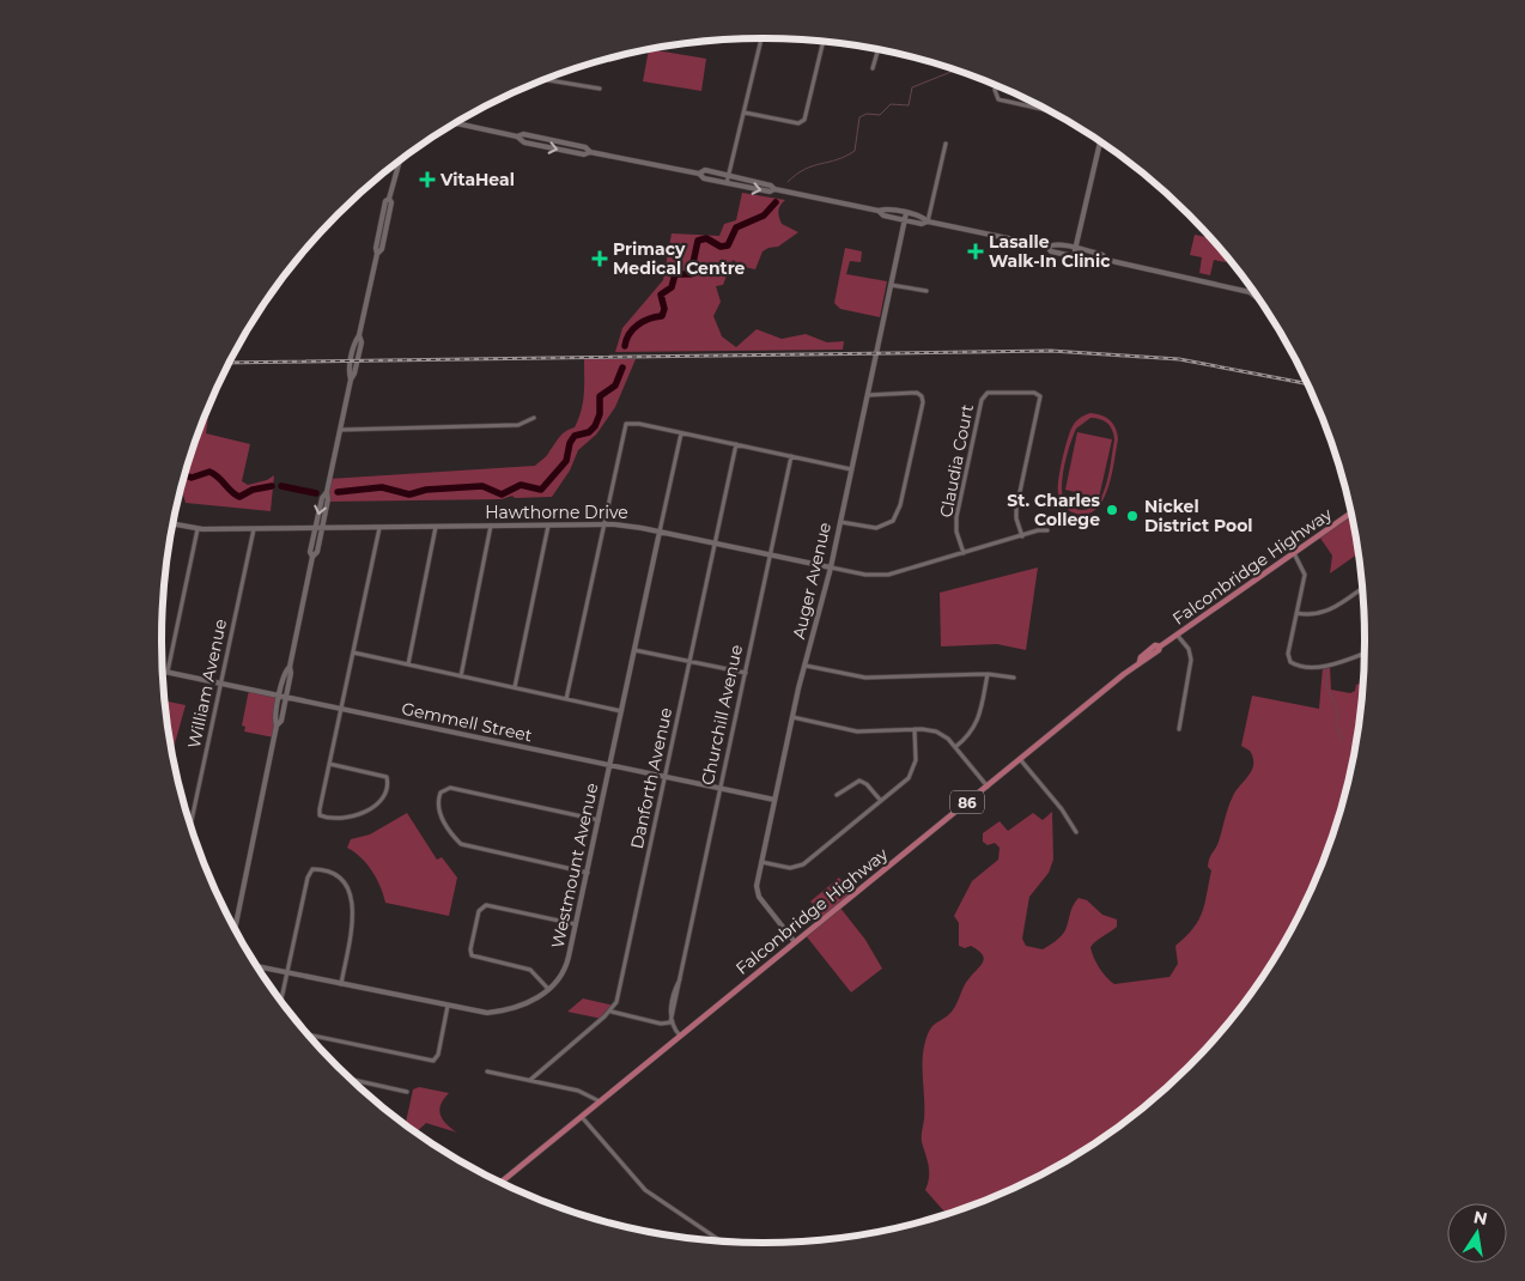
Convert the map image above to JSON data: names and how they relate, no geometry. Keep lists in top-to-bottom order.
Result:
{
  "streets": {
    "main road": ["Falconbridge Highway", "86"],
    "street": [
      "Claudia Court",
      "Hawthorne Drive",
      "Auger Avenue",
      "William Avenue",
      "Churchill Avenue",
      "Gemmell Street",
      "Danforth Avenue",
      "Westmount Avenue"
    ]
  },
  "crossings": [
    ["Claudia Court", "Hawthorne Drive"],
    ["Hawthorne Drive", "Auger Avenue"],
    ["Hawthorne Drive", "William Avenue"],
    ["Hawthorne Drive", "Churchill Avenue"],
    ["Hawthorne Drive", "Danforth Avenue"],
    ["Hawthorne Drive", "Westmount Avenue"],
    ["Falconbridge Highway", "Auger Avenue"],
    ["Auger Avenue", "Gemmell Street"],
    ["William Avenue", "Gemmell Street"],
    ["Churchill Avenue", "Gemmell Street"],
    ["Gemmell Street", "Danforth Avenue"],
    ["Gemmell Street", "Westmount Avenue"]
  ],
  "places": {
    "health": ["VitaHeal", "Lasalle Walk-In Clinic", "Primacy Medical Centre"],
    "other": ["St. Charles College", "Nickel District Pool"]
  },
  "north": "top"
}
